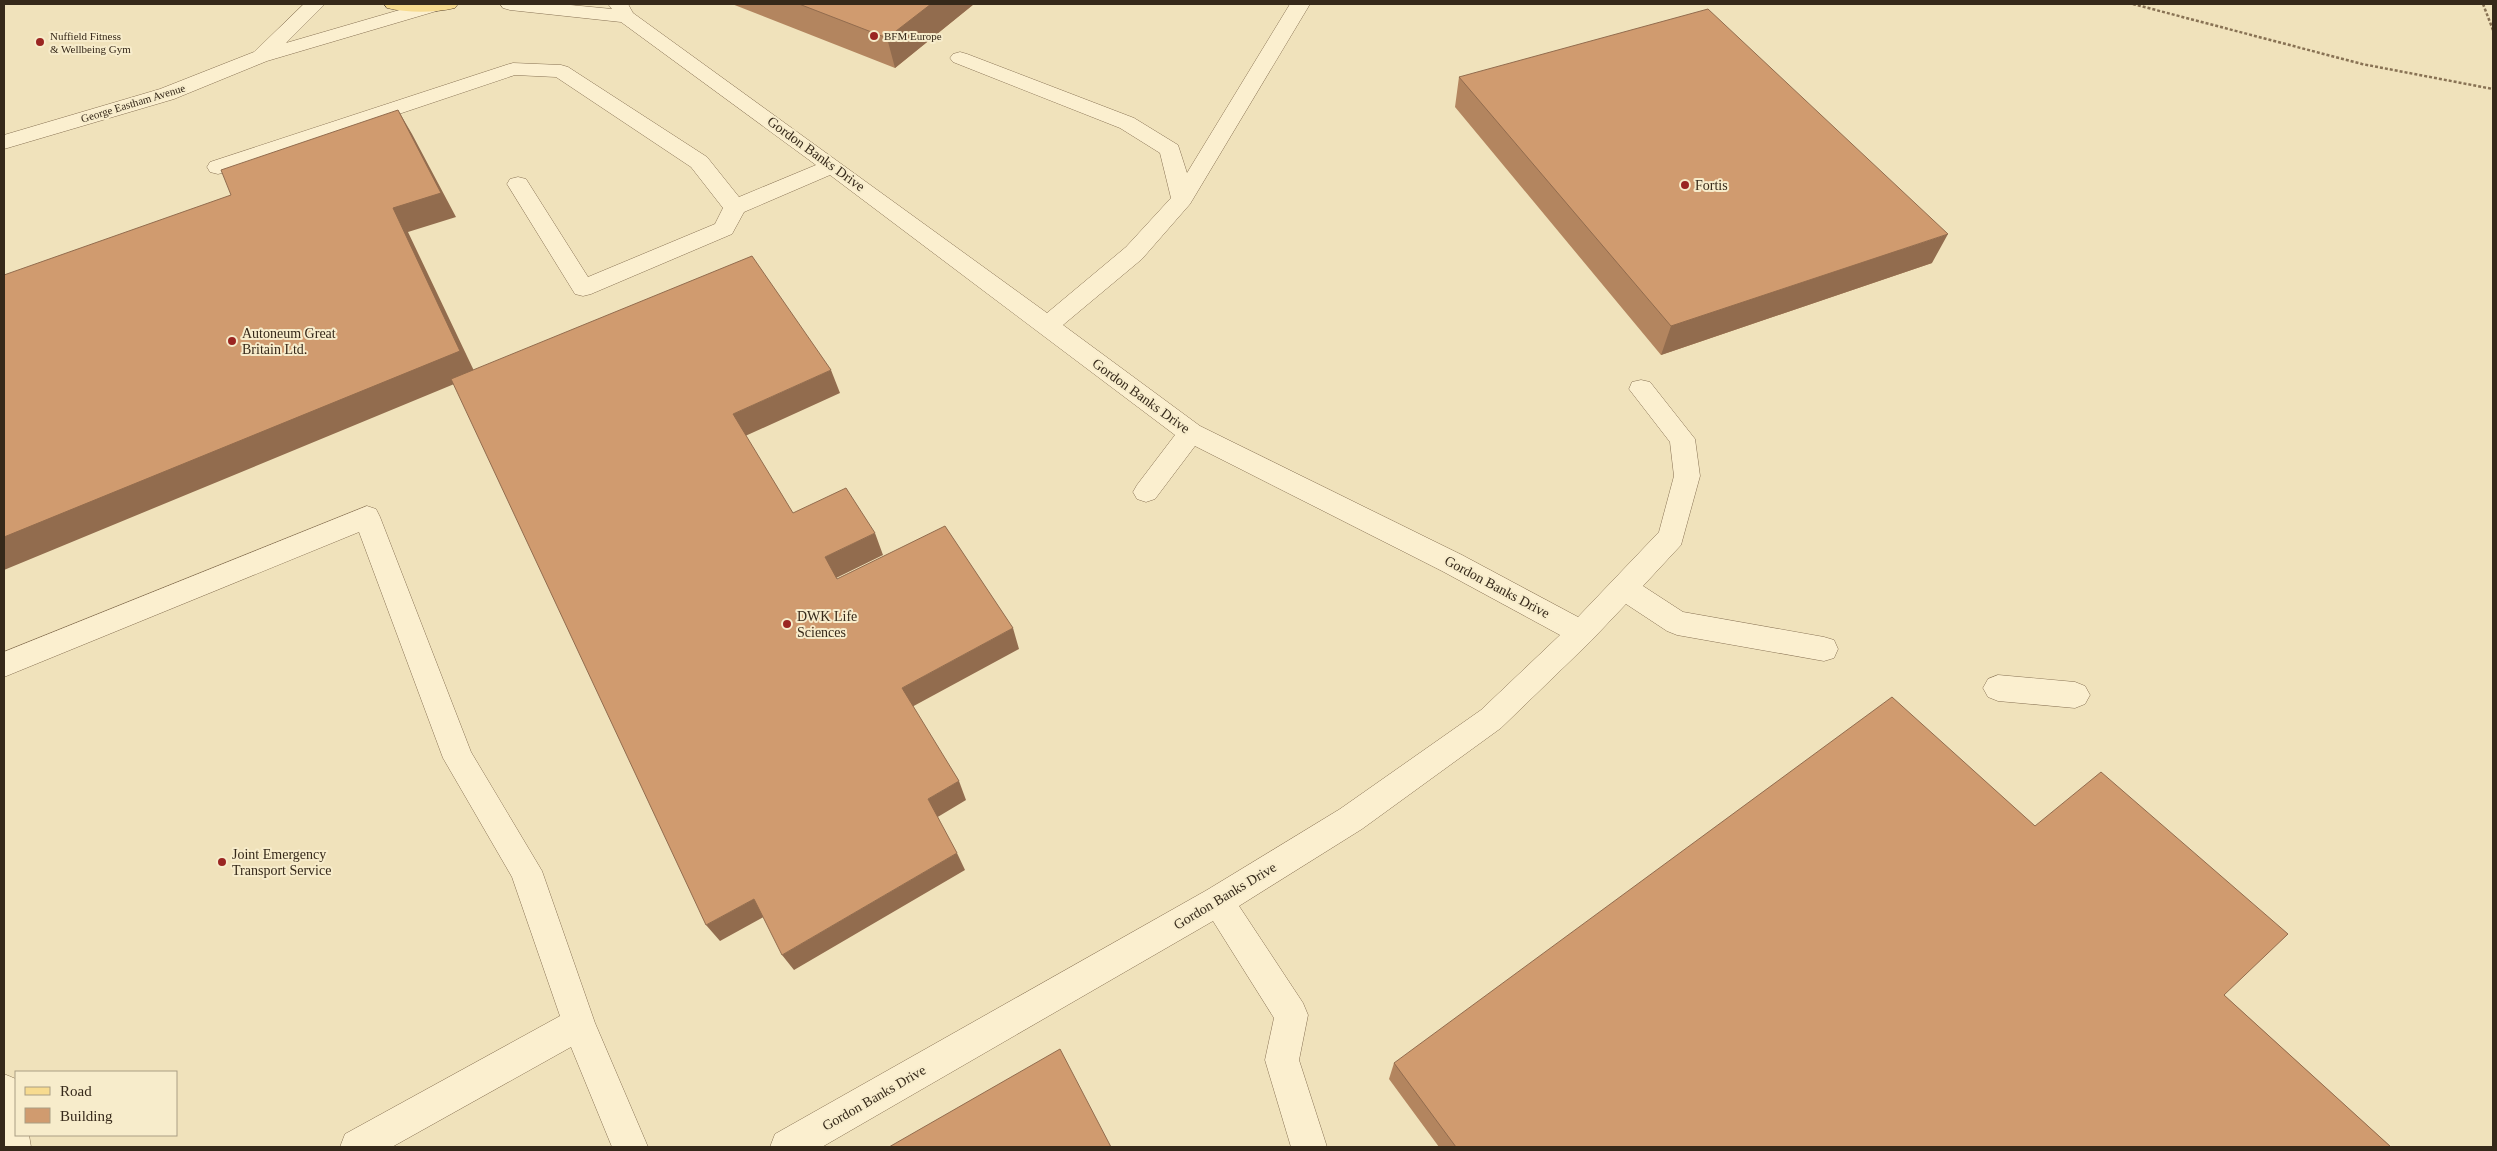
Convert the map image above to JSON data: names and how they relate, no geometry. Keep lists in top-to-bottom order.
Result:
{
  "streets": {
    "street": ["George Eastham Avenue", "Gordon Banks Drive"]
  },
  "places": [
    "BFM Europe",
    "Nuffield Fitness & Wellbeing Gym",
    "Fortis",
    "Autoneum Great Britain Ltd.",
    "DWK Life Sciences",
    "Joint Emergency Transport Service"
  ],
  "legend": ["Road", "Building"]
}
